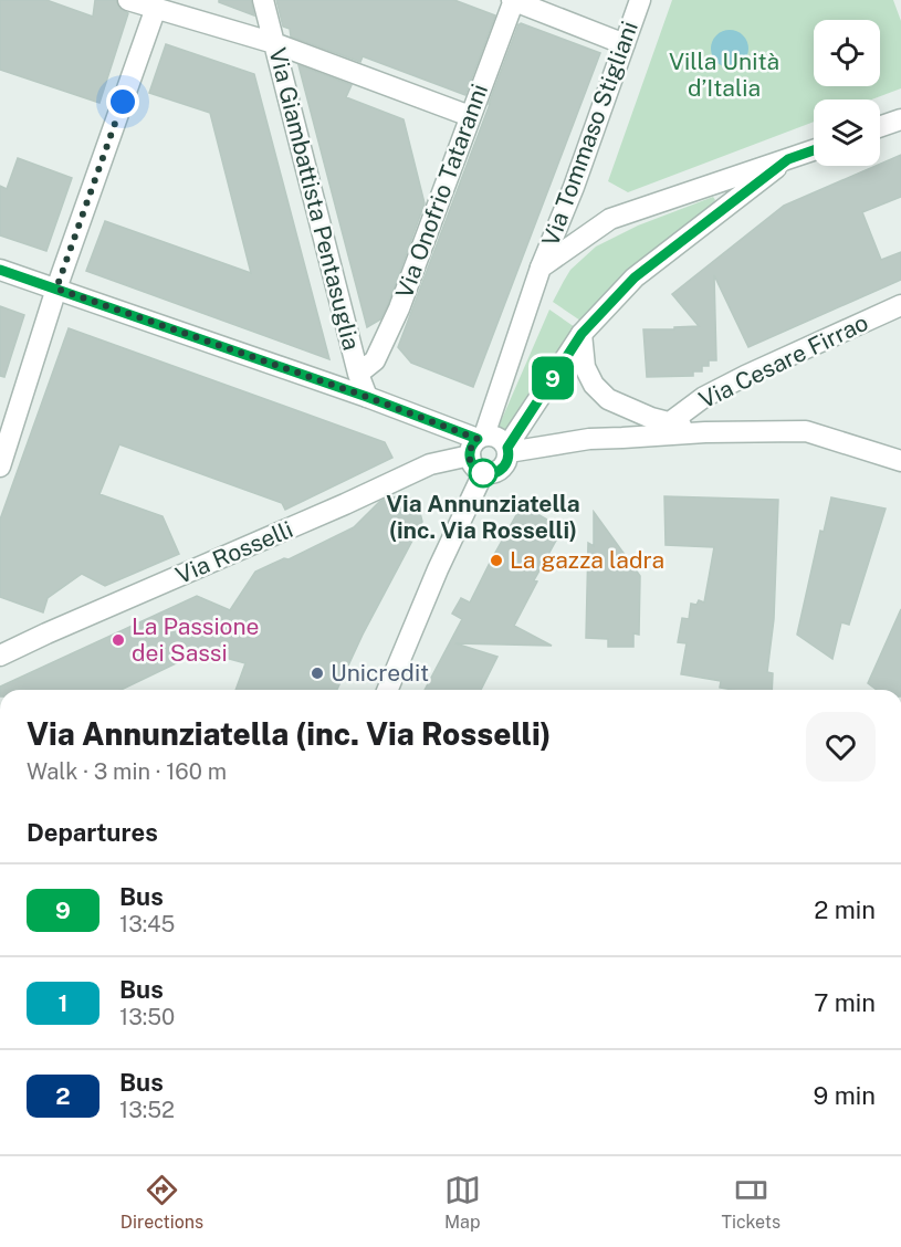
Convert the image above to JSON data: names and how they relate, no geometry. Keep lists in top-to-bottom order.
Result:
{
  "streets": {
    "street": [
      "Via Tommaso Stigliani",
      "Via Onofrio Tataranni",
      "Via Giambattista Pentasuglia",
      "Via Cesare Firrao",
      "Via Rosselli"
    ]
  },
  "crossings": [
    ["Via Tommaso Stigliani", "Via Rosselli"],
    ["Via Onofrio Tataranni", "Via Giambattista Pentasuglia"]
  ],
  "parks": ["Villa Unità d’Italia"],
  "places": [
    "Via Annunziatella (inc. Via Rosselli)",
    "La gazza ladra",
    "La Passione dei Sassi",
    "Unicredit"
  ],
  "lines": ["bus line 9"],
  "page": {
    "on_map": "9",
    "heading": [
      ["Via Annunziatella (inc. Via Rosselli)", "Walk · 3 min · 160 m"],
      "Departures"
    ],
    "list": [
      {
        "mark": "9",
        "name": "Bus",
        "note": "13:45",
        "value": "2 min"
      },
      {
        "mark": "1",
        "name": "Bus",
        "note": "13:50",
        "value": "7 min"
      },
      {
        "mark": "2",
        "name": "Bus",
        "note": "13:52",
        "value": "9 min"
      }
    ],
    "tabs": ["Directions", "Map", "Tickets"]
  }
}
